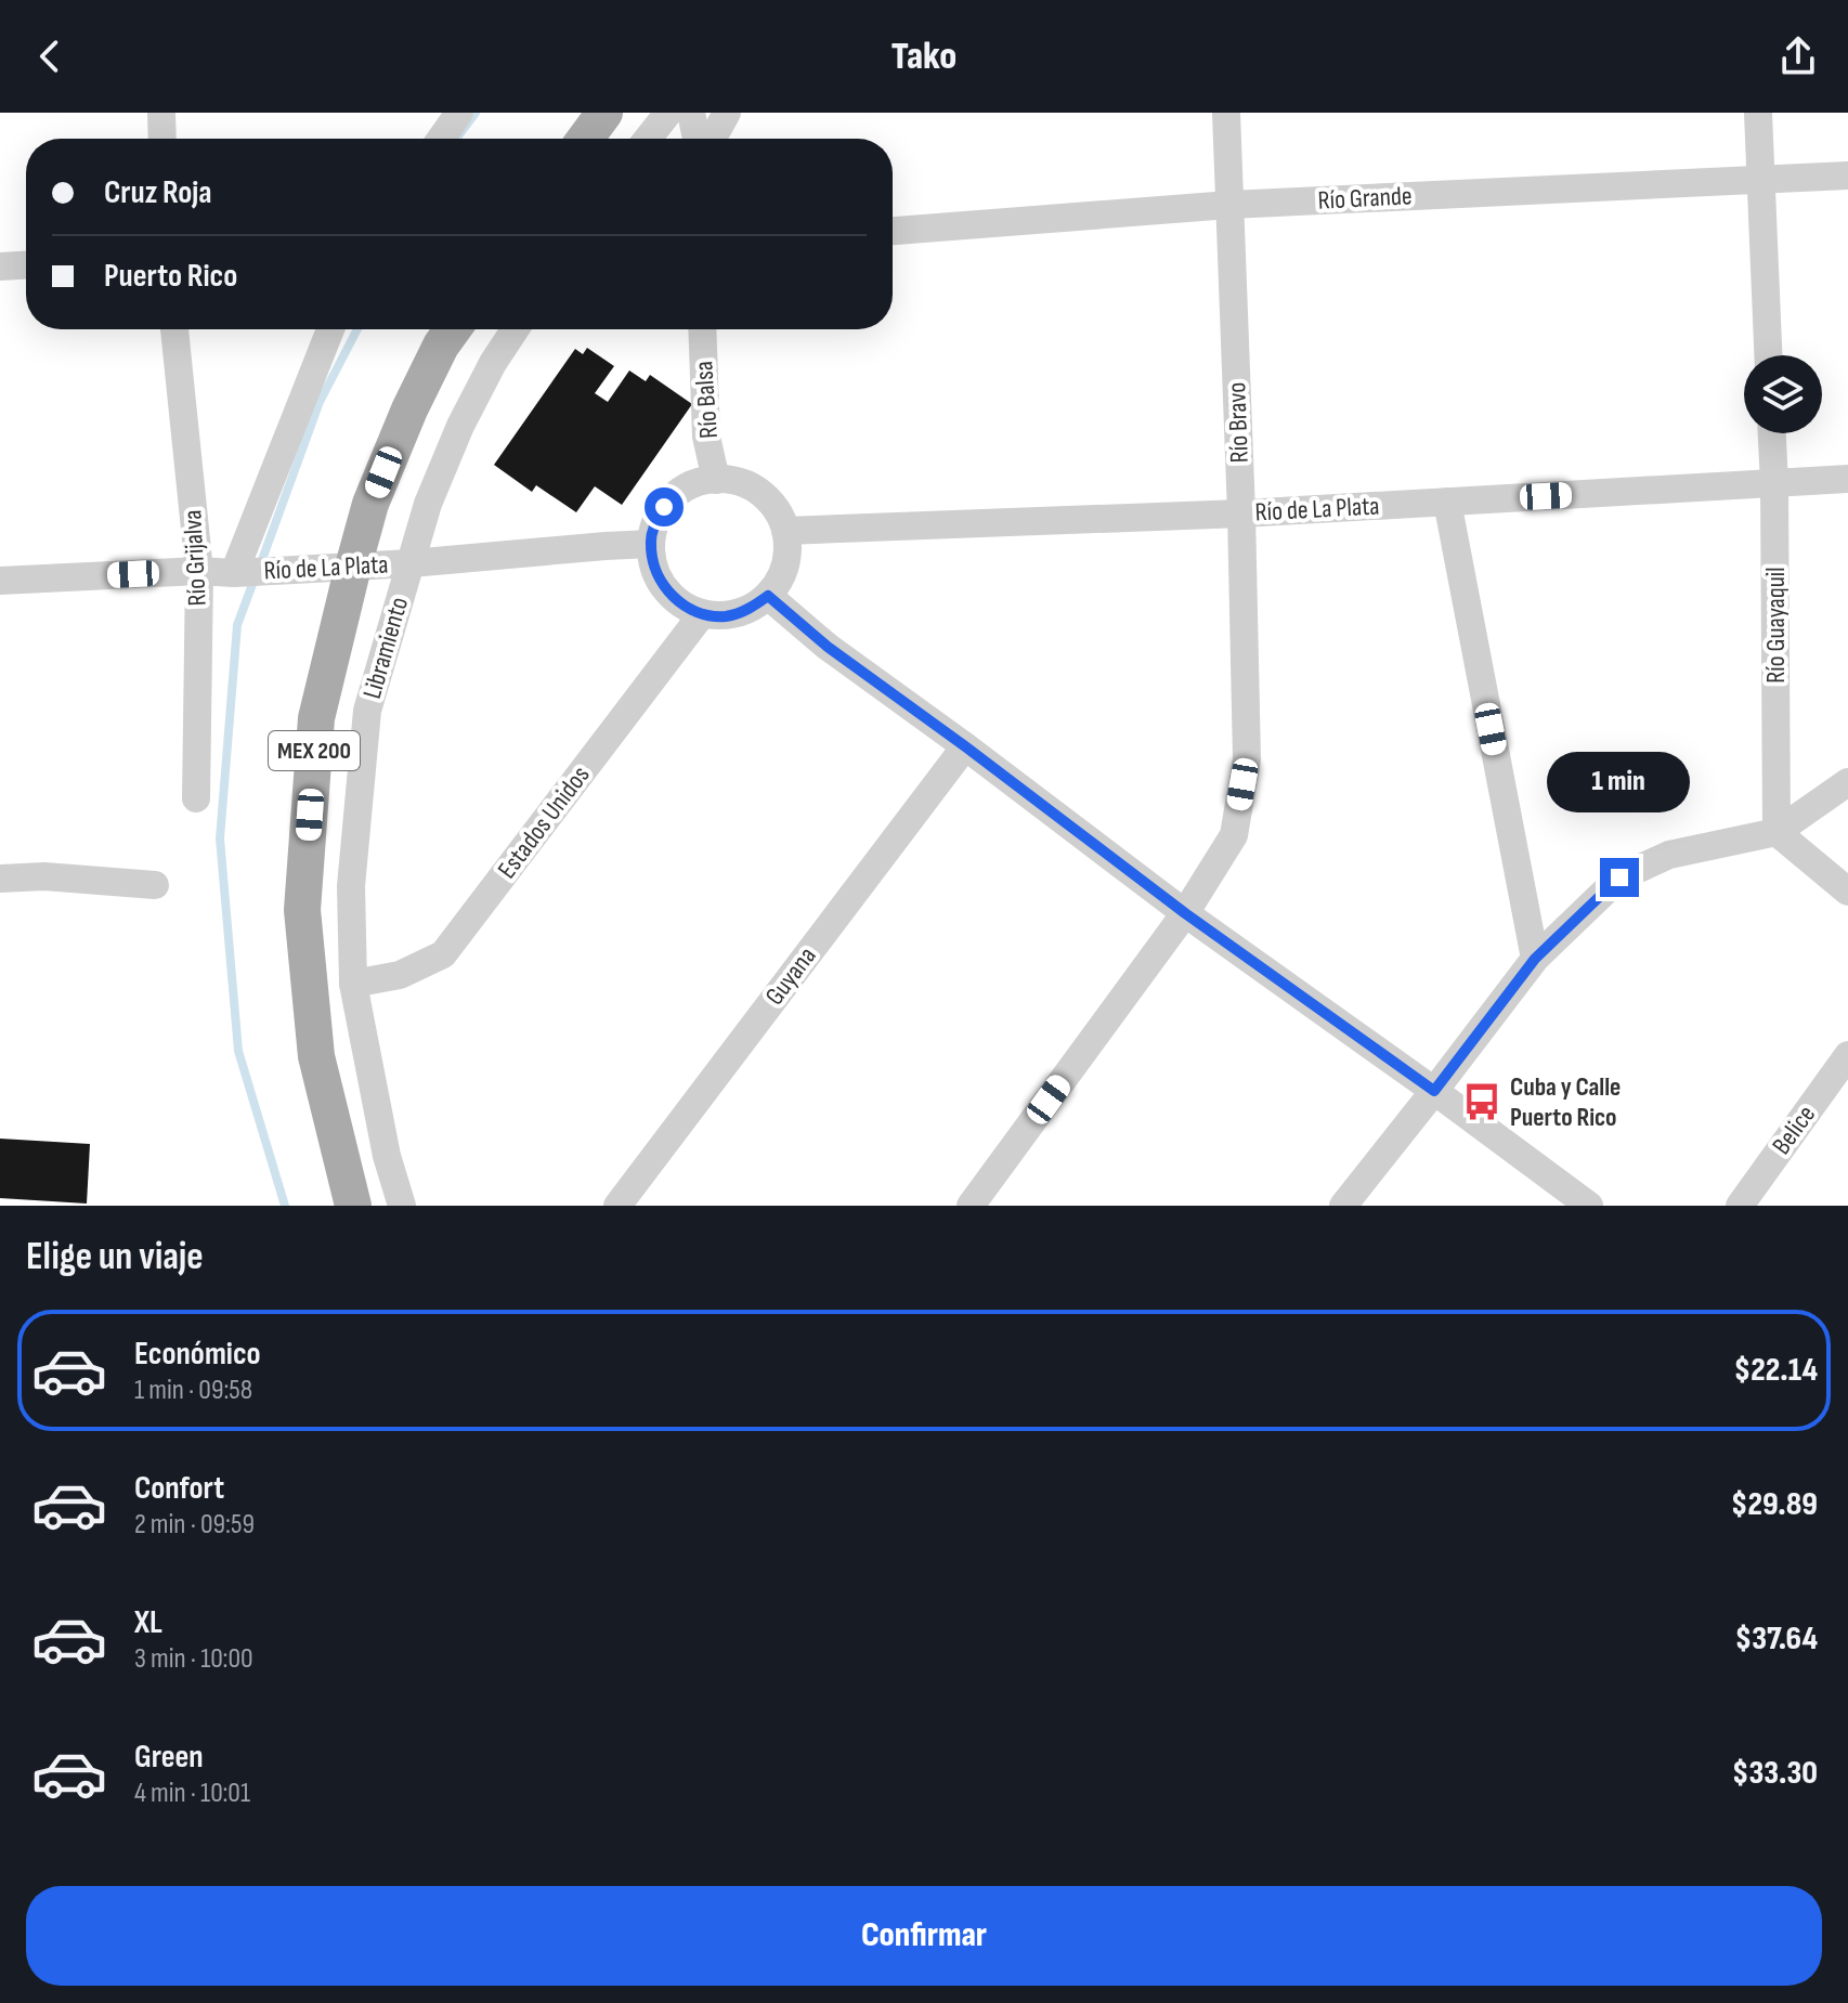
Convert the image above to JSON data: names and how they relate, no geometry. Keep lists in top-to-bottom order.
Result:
{
  "streets": {
    "main road": ["MEX 200"],
    "street": [
      "Río Grande",
      "Río Balsa",
      "Río Bravo",
      "Río de La Plata",
      "Río Grijalva",
      "Río Guayaquil",
      "Libramiento",
      "Estados Unidos",
      "Guyana",
      "Belice"
    ]
  },
  "crossings": [
    ["Río Grande", "Río Bravo"],
    ["Río Balsa", "Río de La Plata"],
    ["Río Balsa", "Estados Unidos"],
    ["Río Bravo", "Río de La Plata"],
    ["Río de La Plata", "Río Grijalva"],
    ["Río de La Plata", "Río Guayaquil"],
    ["Río de La Plata", "Libramiento"],
    ["Río de La Plata", "MEX 200"],
    ["Río de La Plata", "Estados Unidos"],
    ["Libramiento", "Estados Unidos"]
  ],
  "places": {
    "bus stop": ["Cuba y Calle Puerto Rico"]
  },
  "page": {
    "header": "Tako",
    "banner": ["Cruz Roja", "Puerto Rico"],
    "bubble": "1 min",
    "heading": "Elige un viaje",
    "list": [
      {
        "name": "Económico",
        "note": "1 min · 09:58",
        "value": "$22.14"
      },
      {
        "name": "Confort",
        "note": "2 min · 09:59",
        "value": "$29.89"
      },
      {
        "name": "XL",
        "note": "3 min · 10:00",
        "value": "$37.64"
      },
      {
        "name": "Green",
        "note": "4 min · 10:01",
        "value": "$33.30"
      }
    ],
    "buttons": "Confirmar"
  }
}
